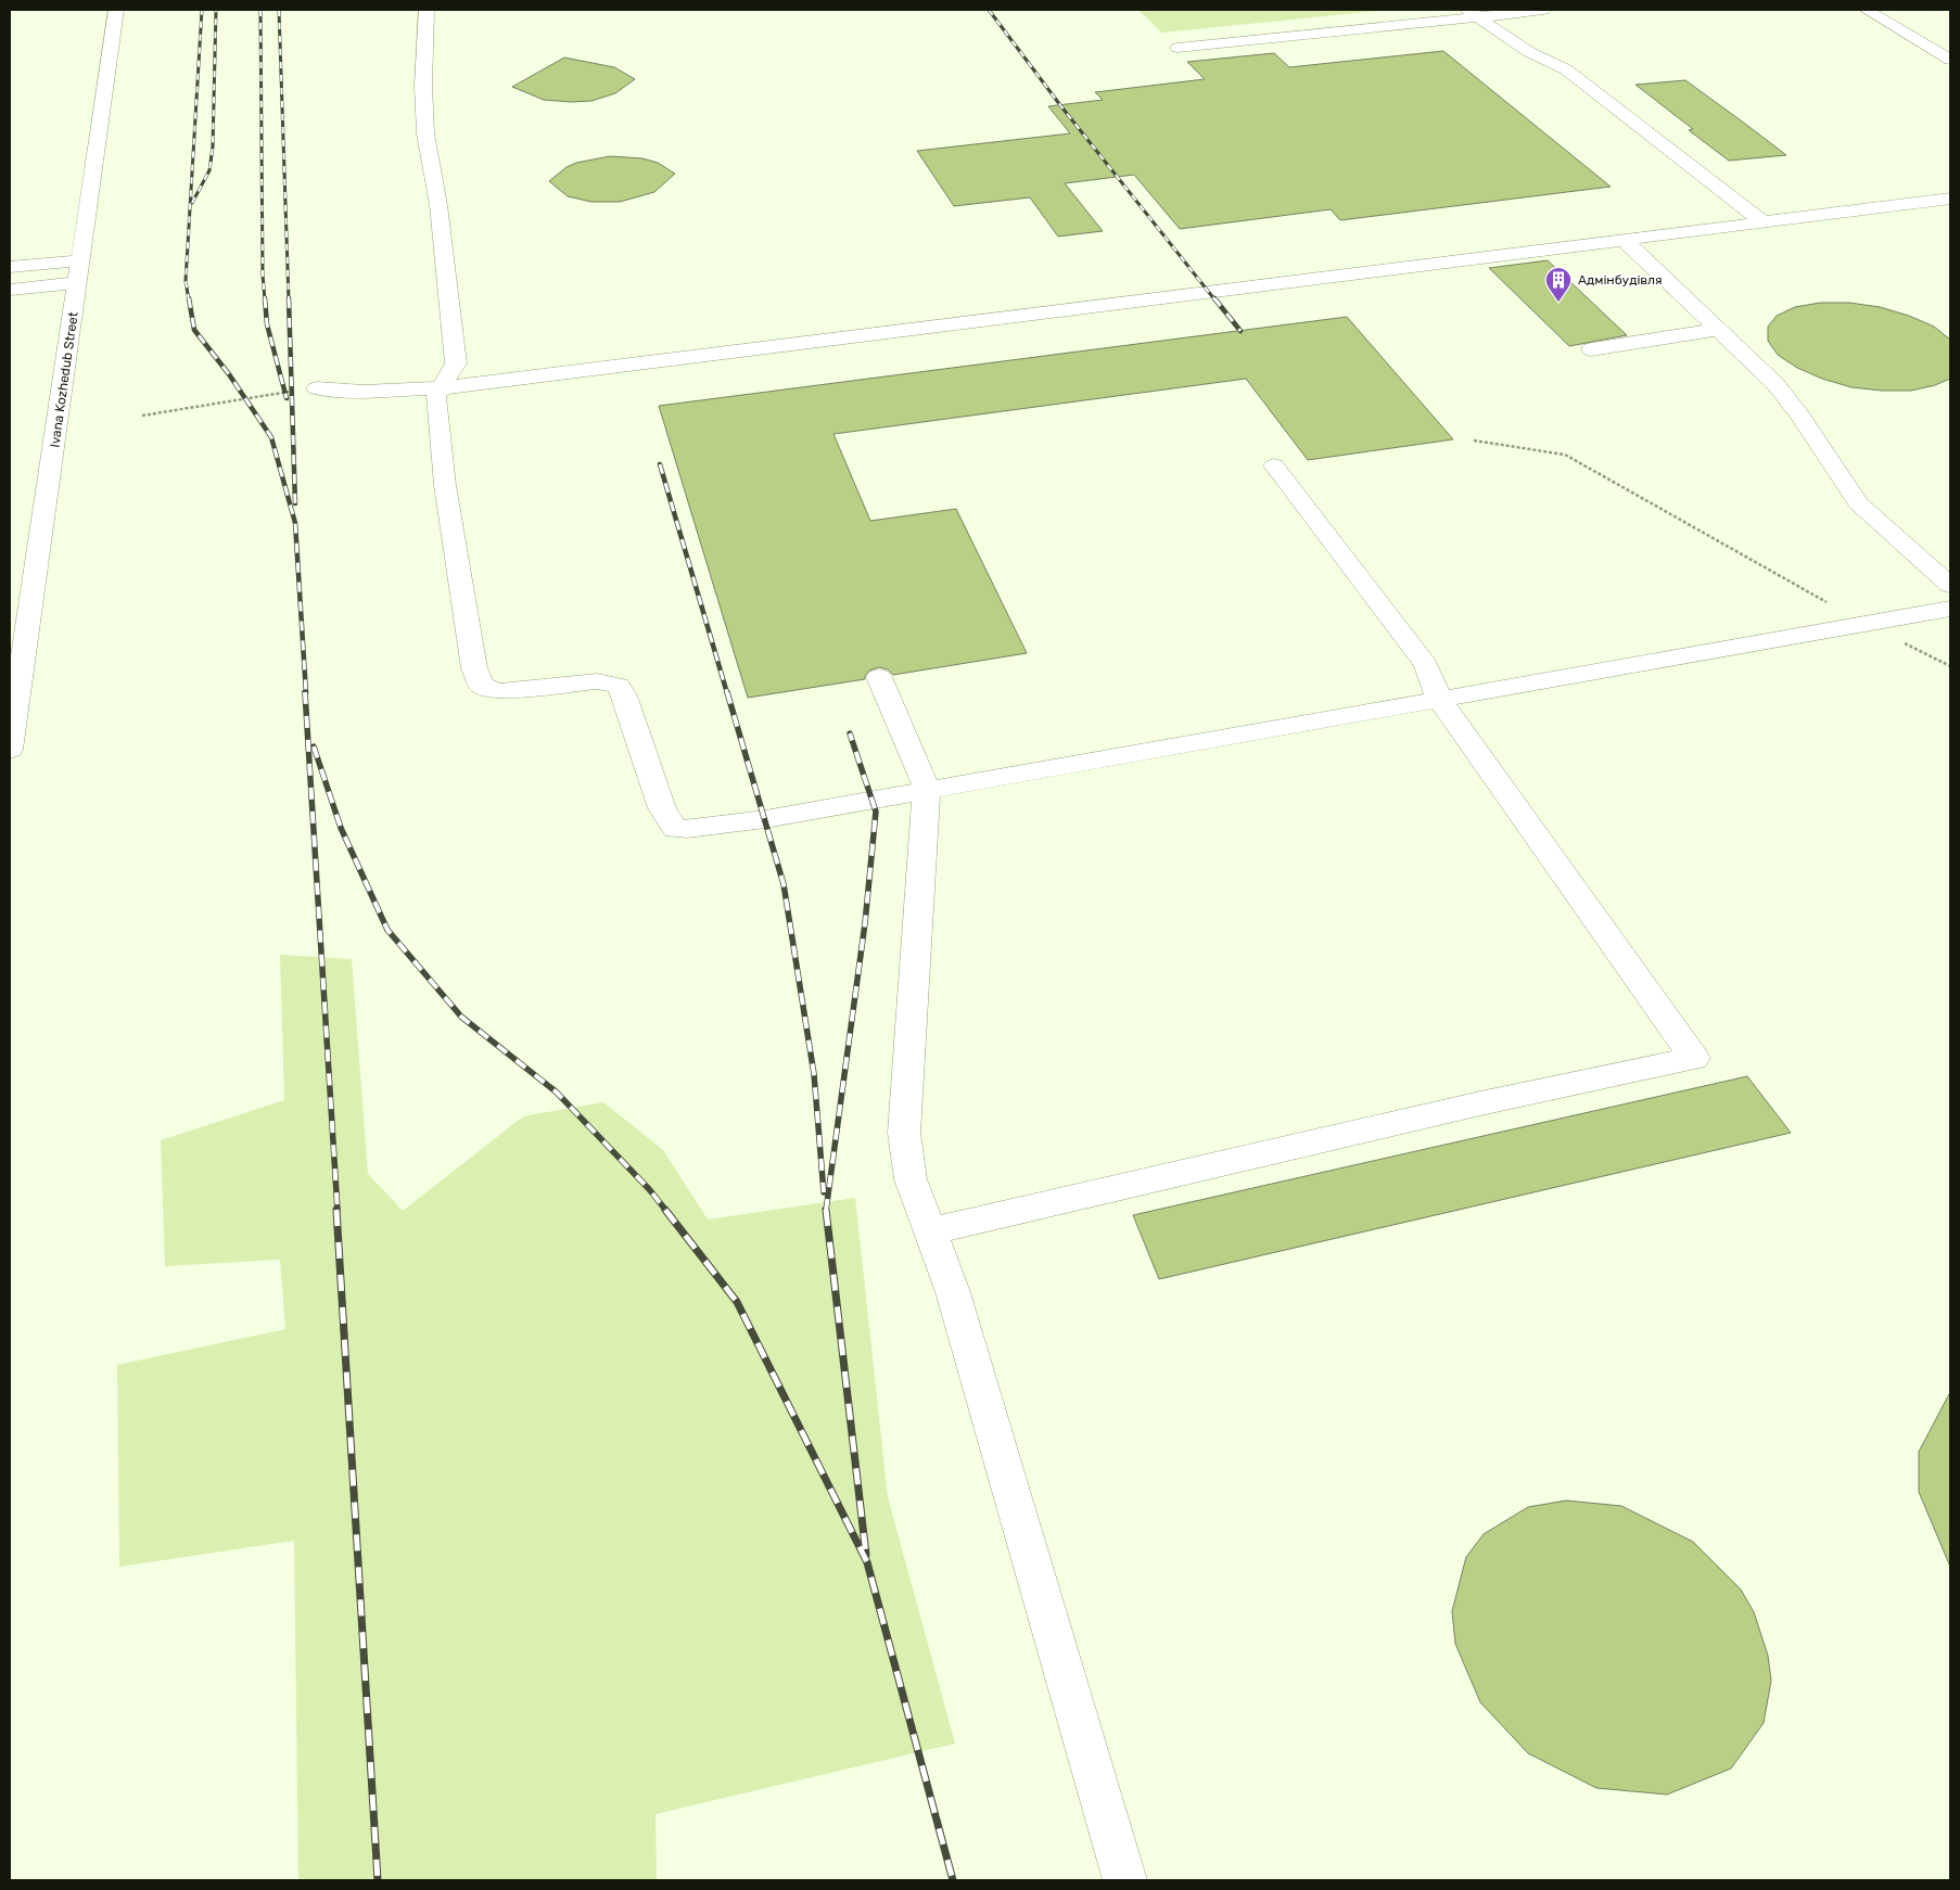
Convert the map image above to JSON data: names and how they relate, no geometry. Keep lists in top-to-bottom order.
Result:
{
  "streets": {
    "street": ["Ivana Kozhedub Street"]
  },
  "places": {
    "building": ["Адмінбудівля"]
  }
}
